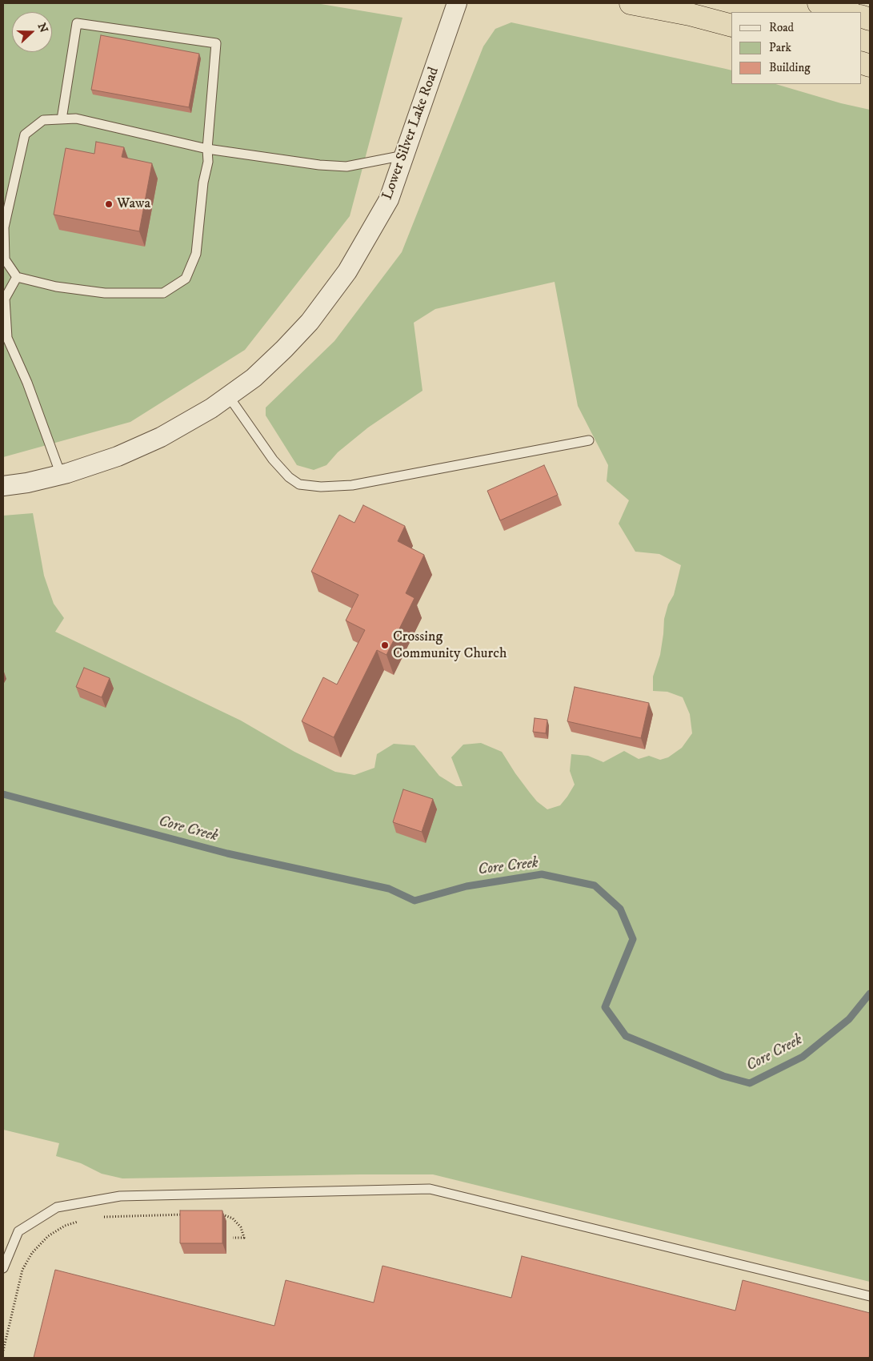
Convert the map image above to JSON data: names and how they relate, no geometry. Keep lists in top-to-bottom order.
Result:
{
  "streets": {
    "street": ["Lower Silver Lake Road"]
  },
  "water": ["Core Creek"],
  "places": ["Wawa", "Crossing Community Church"],
  "legend": ["Road", "Park", "Building"],
  "north": "right"
}
